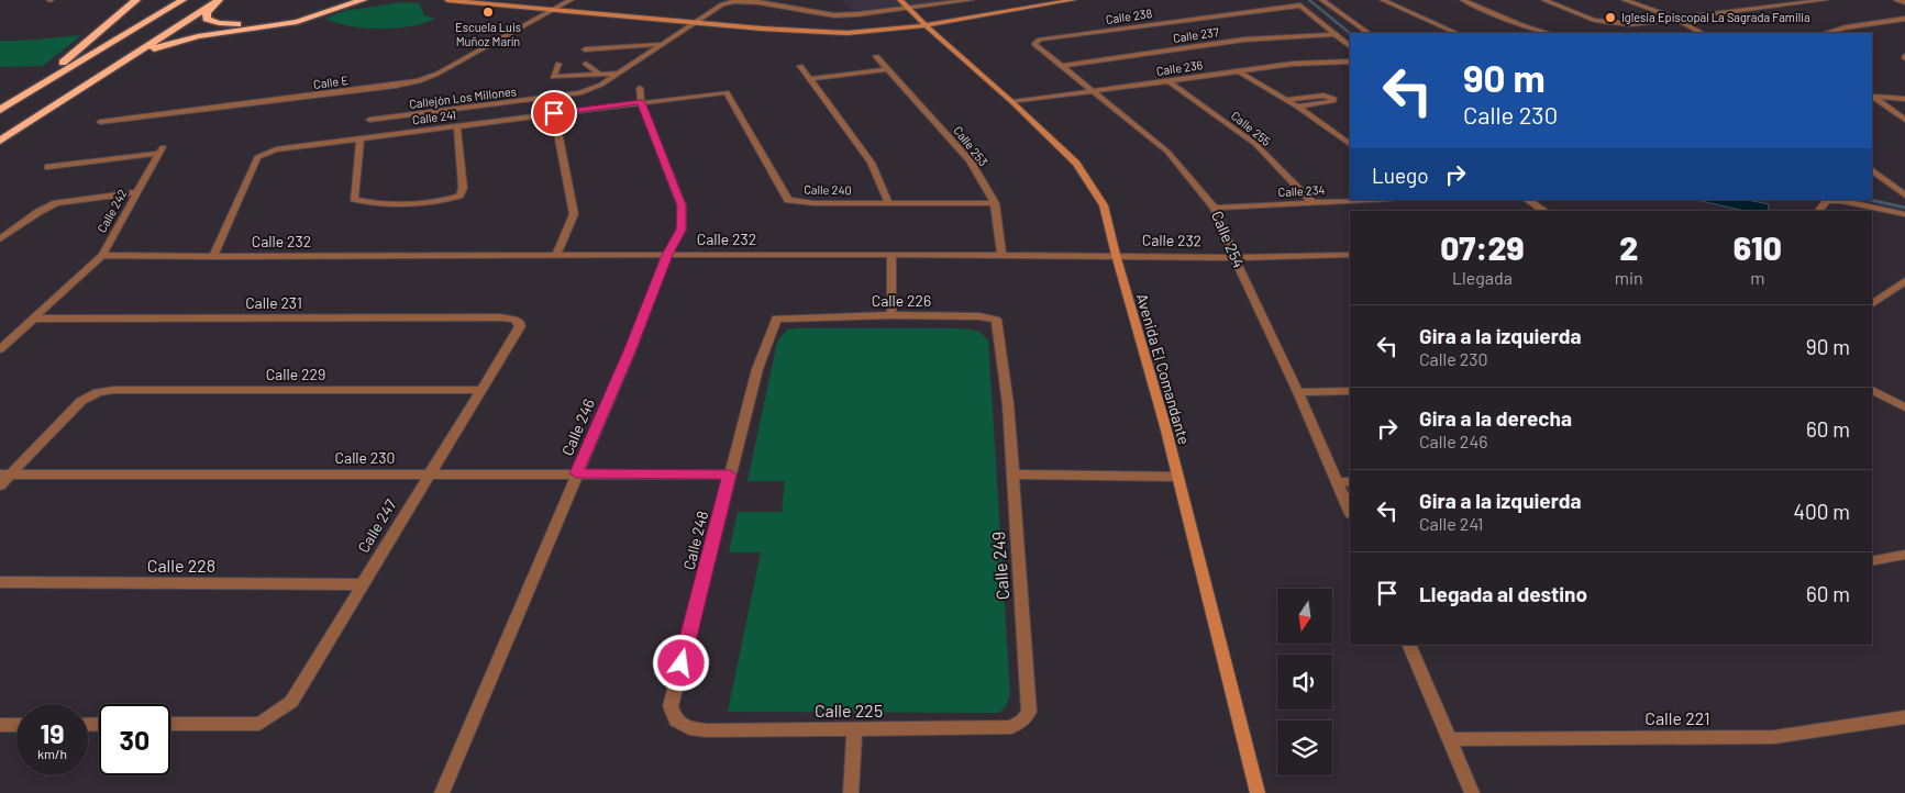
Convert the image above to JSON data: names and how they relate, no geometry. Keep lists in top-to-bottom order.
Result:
{
  "streets": {
    "main road": ["Avenida El Comandante"],
    "street": [
      "Calle 238",
      "Calle 237",
      "Calle 236",
      "Calle E",
      "Callejón Los Millones",
      "Calle 241",
      "Calle 255",
      "Calle 253",
      "Calle 240",
      "Calle 234",
      "Calle 242",
      "Calle 232",
      "Calle 254",
      "Calle 226",
      "Calle 231",
      "Calle 229",
      "Calle 246",
      "Calle 230",
      "Calle 247",
      "Calle 248",
      "Calle 228",
      "Calle 249",
      "Calle 225",
      "Calle 221"
    ]
  },
  "crossings": [
    ["Calle 238", "Calle 237"],
    ["Calle 238", "Calle 254"],
    ["Calle 237", "Calle 254"],
    ["Calle 236", "Calle 255"],
    ["Calle 236", "Calle 254"],
    ["Calle 236", "Avenida El Comandante"],
    ["Callejón Los Millones", "Avenida El Comandante"],
    ["Calle 241", "Calle 240"],
    ["Calle 241", "Calle 232"],
    ["Calle 241", "Calle 246"],
    ["Calle 255", "Calle 234"],
    ["Calle 253", "Calle 240"],
    ["Calle 253", "Calle 232"],
    ["Calle 234", "Calle 254"],
    ["Calle 242", "Calle 232"],
    ["Calle 242", "Calle 231"],
    ["Calle 232", "Calle 254"],
    ["Calle 232", "Avenida El Comandante"],
    ["Calle 232", "Calle 246"],
    ["Calle 226", "Calle 248"],
    ["Calle 226", "Calle 249"],
    ["Calle 231", "Calle 247"],
    ["Calle 229", "Calle 230"],
    ["Calle 229", "Calle 247"],
    ["Calle 246", "Calle 230"],
    ["Calle 230", "Calle 247"],
    ["Calle 230", "Calle 248"],
    ["Calle 247", "Calle 228"],
    ["Calle 248", "Calle 225"],
    ["Calle 249", "Calle 225"]
  ],
  "places": ["Escuela Luis Muñoz Marín", "Iglesia Episcopal La Sagrada Familia"],
  "north": "bottom",
  "page": {
    "turn": ["90 m", "Calle 230"],
    "then": "Luego",
    "eta": [
      "07:29",
      "Llegada",
      "2",
      "min",
      "610",
      "m"
    ],
    "list": [
      {
        "name": "Gira a la izquierda",
        "note": "Calle 230",
        "value": "90 m"
      },
      {
        "name": "Gira a la derecha",
        "note": "Calle 246",
        "value": "60 m"
      },
      {
        "name": "Gira a la izquierda",
        "note": "Calle 241",
        "value": "400 m"
      },
      {
        "name": "Llegada al destino",
        "value": "60 m"
      }
    ],
    "speed": "19 km/h",
    "limit": "30"
  }
}
